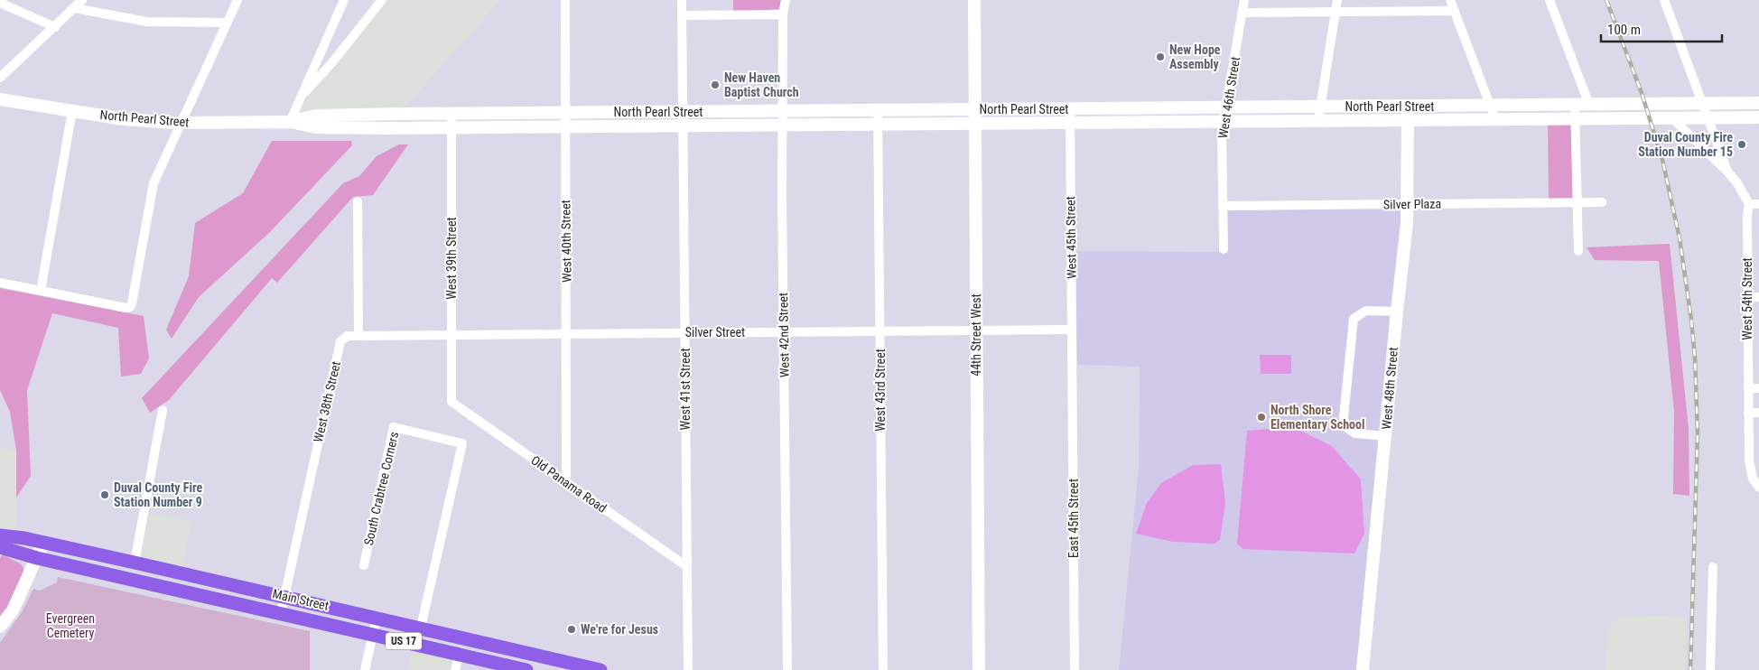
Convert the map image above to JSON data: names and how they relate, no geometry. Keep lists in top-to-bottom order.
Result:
{
  "streets": {
    "main road": ["Main Street", "US 17"],
    "street": [
      "West 46th Street",
      "North Pearl Street",
      "Silver Plaza",
      "West 45th Street",
      "West 40th Street",
      "West 39th Street",
      "West 54th Street",
      "Silver Street",
      "West 42nd Street",
      "44th Street West",
      "West 48th Street",
      "West 41st Street",
      "West 43rd Street",
      "West 38th Street",
      "Old Panama Road",
      "South Crabtree Corners",
      "East 45th Street"
    ]
  },
  "crossings": [
    ["West 46th Street", "North Pearl Street"],
    ["West 46th Street", "Silver Plaza"],
    ["North Pearl Street", "West 45th Street"],
    ["North Pearl Street", "West 40th Street"],
    ["North Pearl Street", "West 39th Street"],
    ["North Pearl Street", "West 42nd Street"],
    ["North Pearl Street", "44th Street West"],
    ["North Pearl Street", "West 48th Street"],
    ["North Pearl Street", "West 41st Street"],
    ["North Pearl Street", "West 43rd Street"],
    ["Silver Plaza", "West 48th Street"],
    ["West 45th Street", "Silver Street"],
    ["West 45th Street", "East 45th Street"],
    ["West 40th Street", "Silver Street"],
    ["West 40th Street", "Old Panama Road"],
    ["West 39th Street", "Silver Street"],
    ["West 39th Street", "Old Panama Road"],
    ["Silver Street", "West 42nd Street"],
    ["Silver Street", "44th Street West"],
    ["Silver Street", "West 41st Street"],
    ["Silver Street", "West 43rd Street"],
    ["Silver Street", "West 38th Street"],
    ["West 41st Street", "Old Panama Road"],
    ["West 38th Street", "Main Street"],
    ["South Crabtree Corners", "Main Street"]
  ],
  "parks": ["Evergreen Cemetery"],
  "places": [
    "New Hope Assembly",
    "New Haven Baptist Church",
    "Duval County Fire Station Number 15",
    "North Shore Elementary School",
    "Duval County Fire Station Number 9",
    "We're for Jesus"
  ],
  "scale_bar": "100 m"
}
